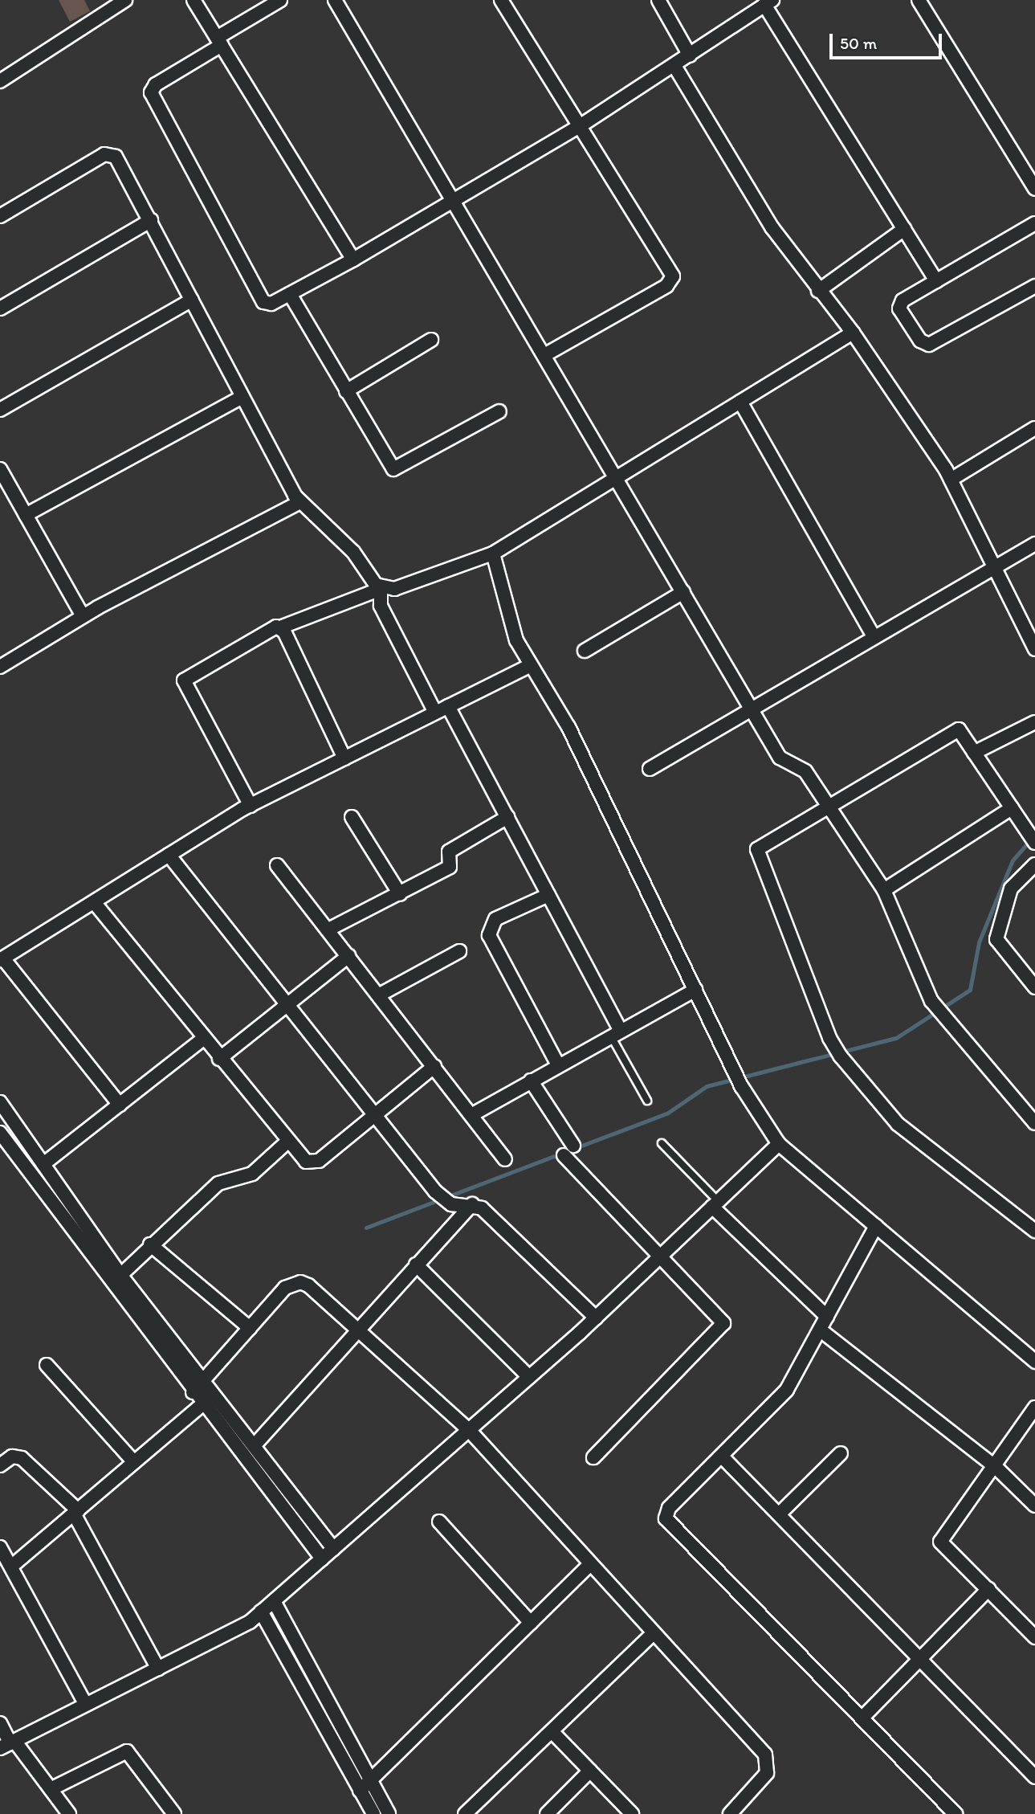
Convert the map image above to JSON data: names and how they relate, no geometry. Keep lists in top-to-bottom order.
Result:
{
  "scale_bar": "50 m"
}
